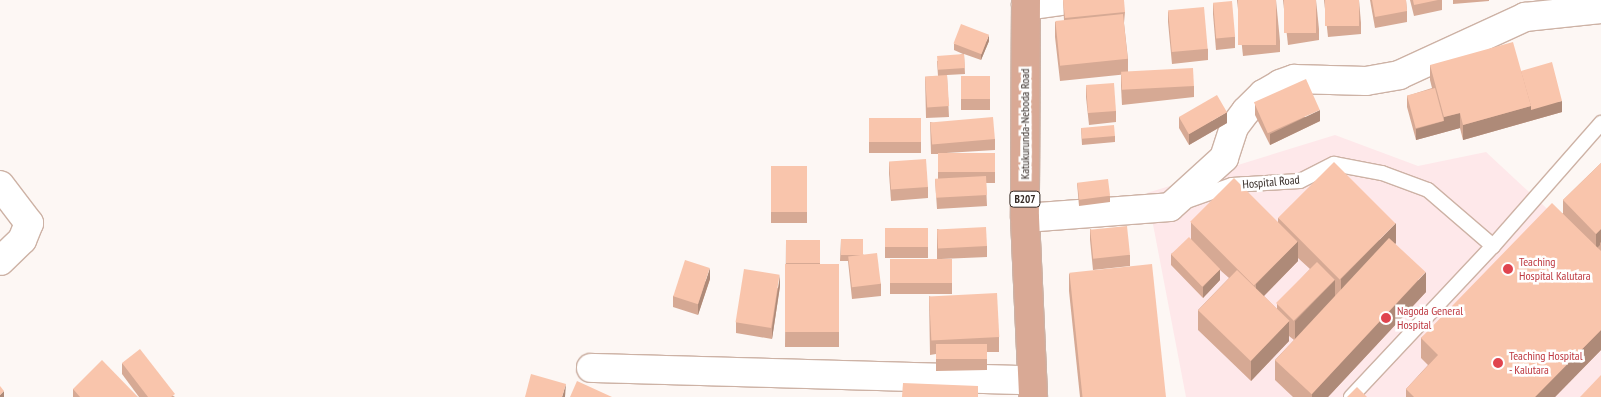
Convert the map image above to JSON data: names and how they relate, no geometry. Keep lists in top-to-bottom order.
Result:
{
  "streets": {
    "main road": ["Katukurunda-Neboda Road", "B207"],
    "street": ["Hospital Road"]
  },
  "crossings": [
    ["Katukurunda-Neboda Road", "Hospital Road"]
  ],
  "places": ["Teaching Hospital Kalutara", "Nagoda General Hospital", "Teaching Hospital - Kalutara"]
}
